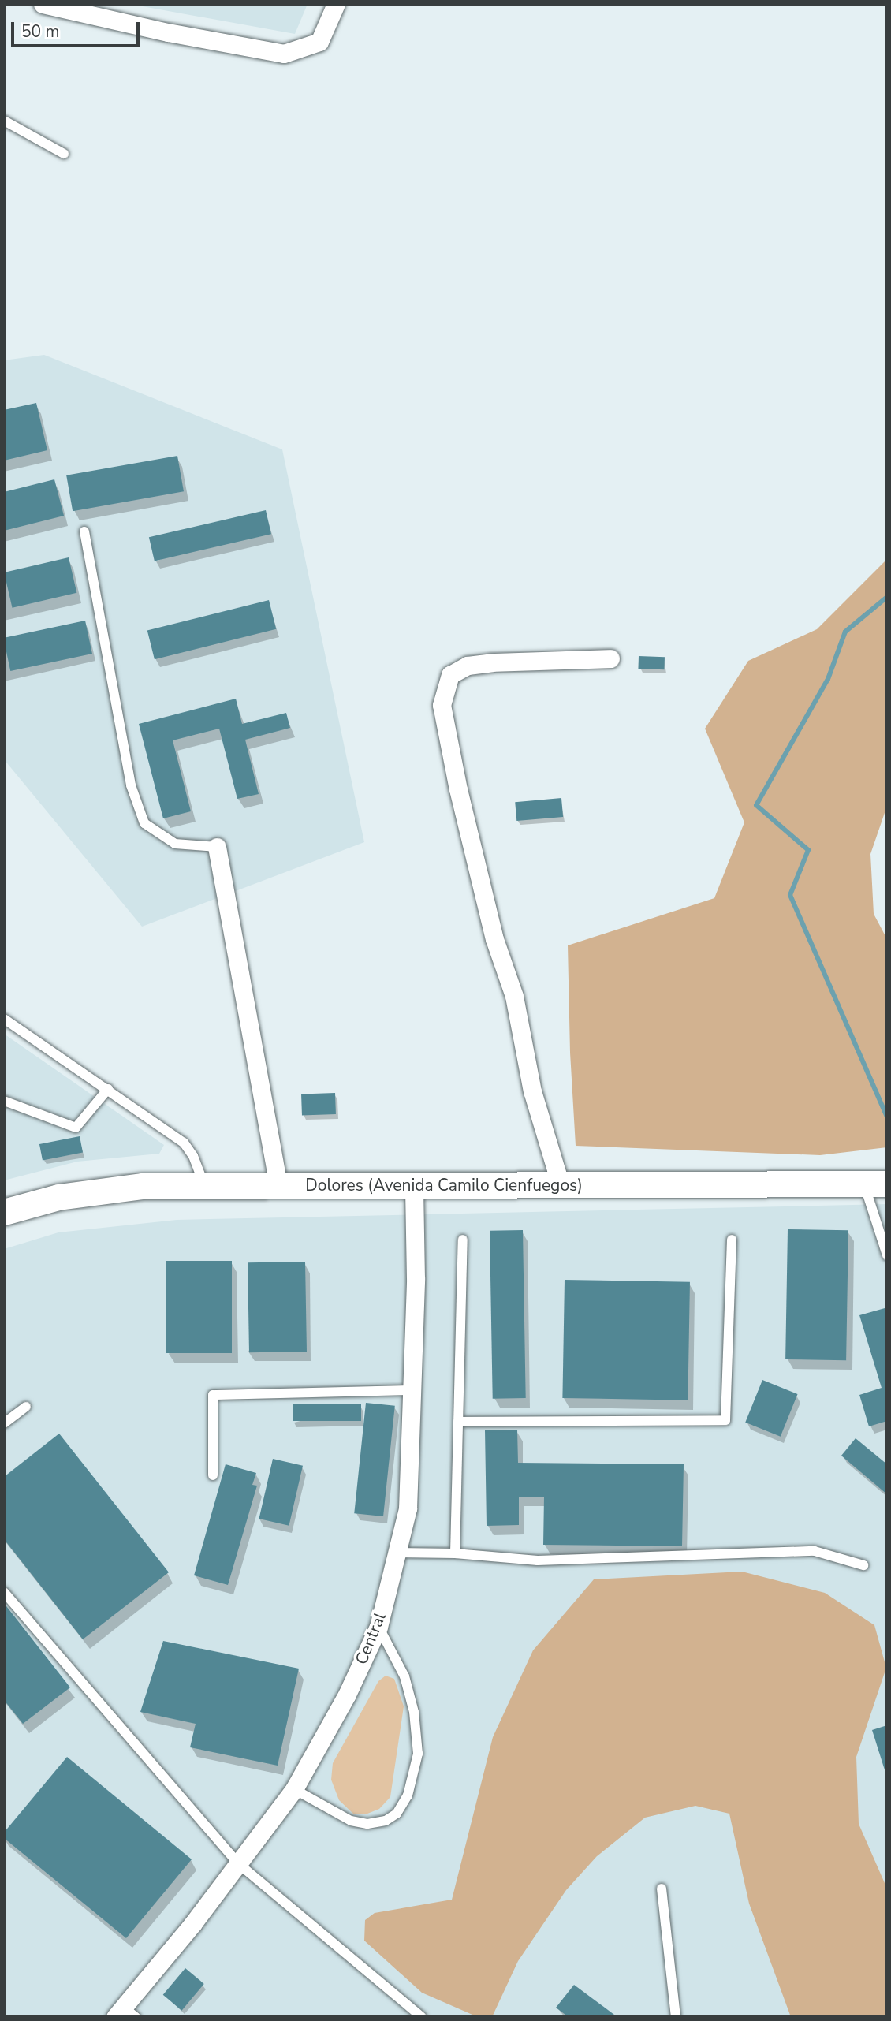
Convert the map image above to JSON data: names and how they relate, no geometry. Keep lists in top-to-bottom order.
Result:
{
  "streets": {
    "main road": ["Dolores (Avenida Camilo Cienfuegos)"],
    "street": ["Central"]
  },
  "crossings": [
    ["Dolores (Avenida Camilo Cienfuegos)", "Central"]
  ],
  "scale_bar": "50 m"
}
